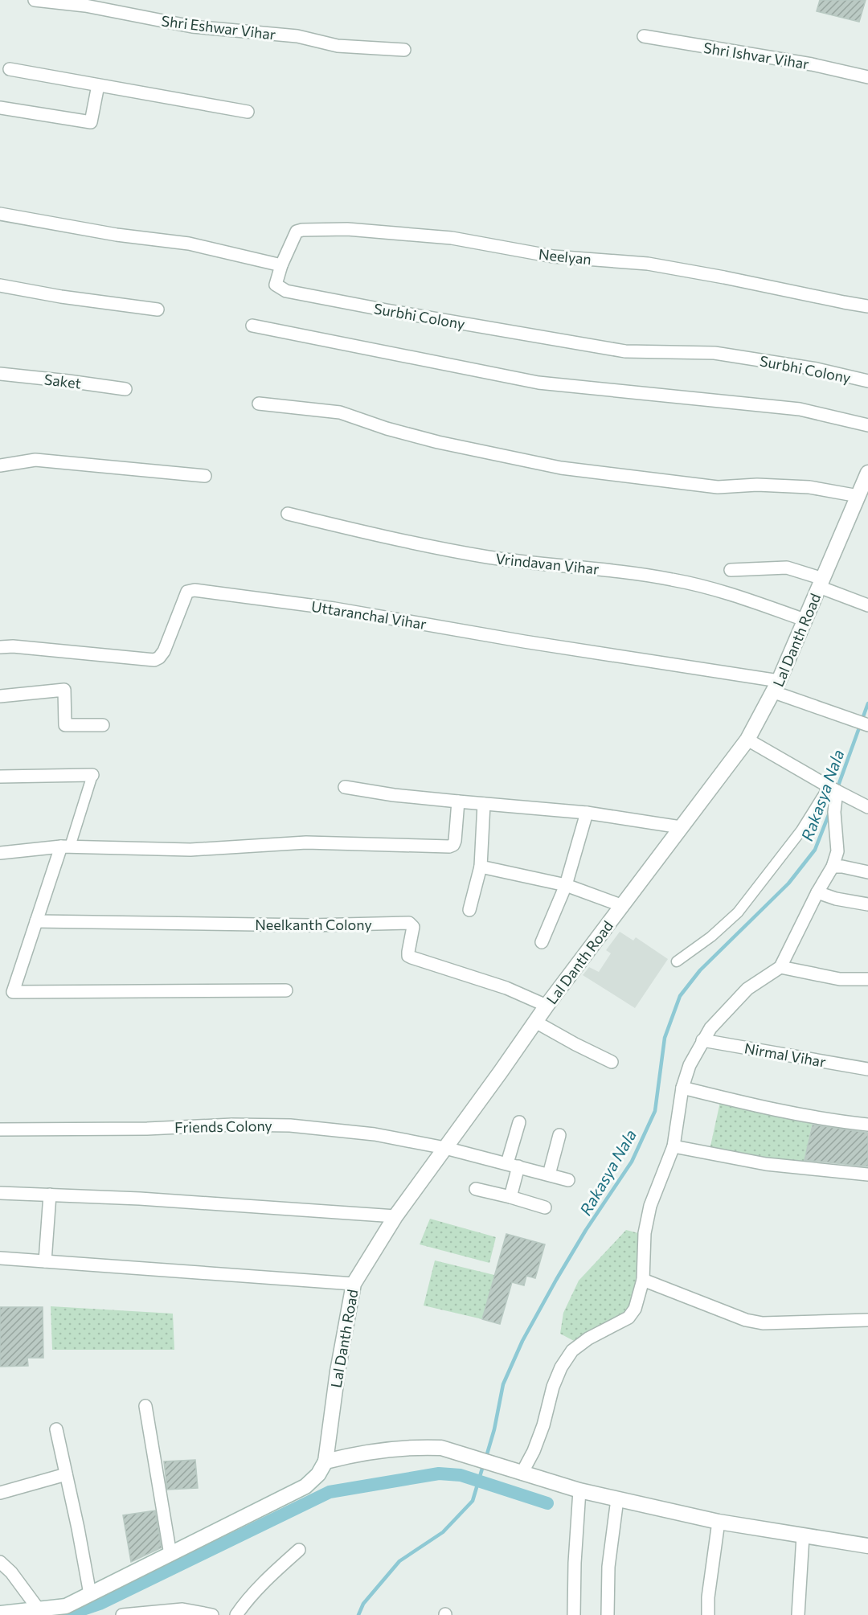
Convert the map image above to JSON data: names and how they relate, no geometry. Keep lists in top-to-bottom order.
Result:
{
  "streets": {
    "street": [
      "Shri Eshwar Vihar",
      "Shri Ishvar Vihar",
      "Neelyan",
      "Surbhi Colony",
      "Saket",
      "Vrindavan Vihar",
      "Uttaranchal Vihar",
      "Lal Danth Road",
      "Neelkanth Colony",
      "Nirmal Vihar",
      "Friends Colony"
    ]
  },
  "crossings": [
    ["Neelyan", "Surbhi Colony"],
    ["Vrindavan Vihar", "Lal Danth Road"],
    ["Uttaranchal Vihar", "Lal Danth Road"],
    ["Lal Danth Road", "Neelkanth Colony"],
    ["Lal Danth Road", "Friends Colony"]
  ],
  "water": ["Rakasya Nala"]
}
